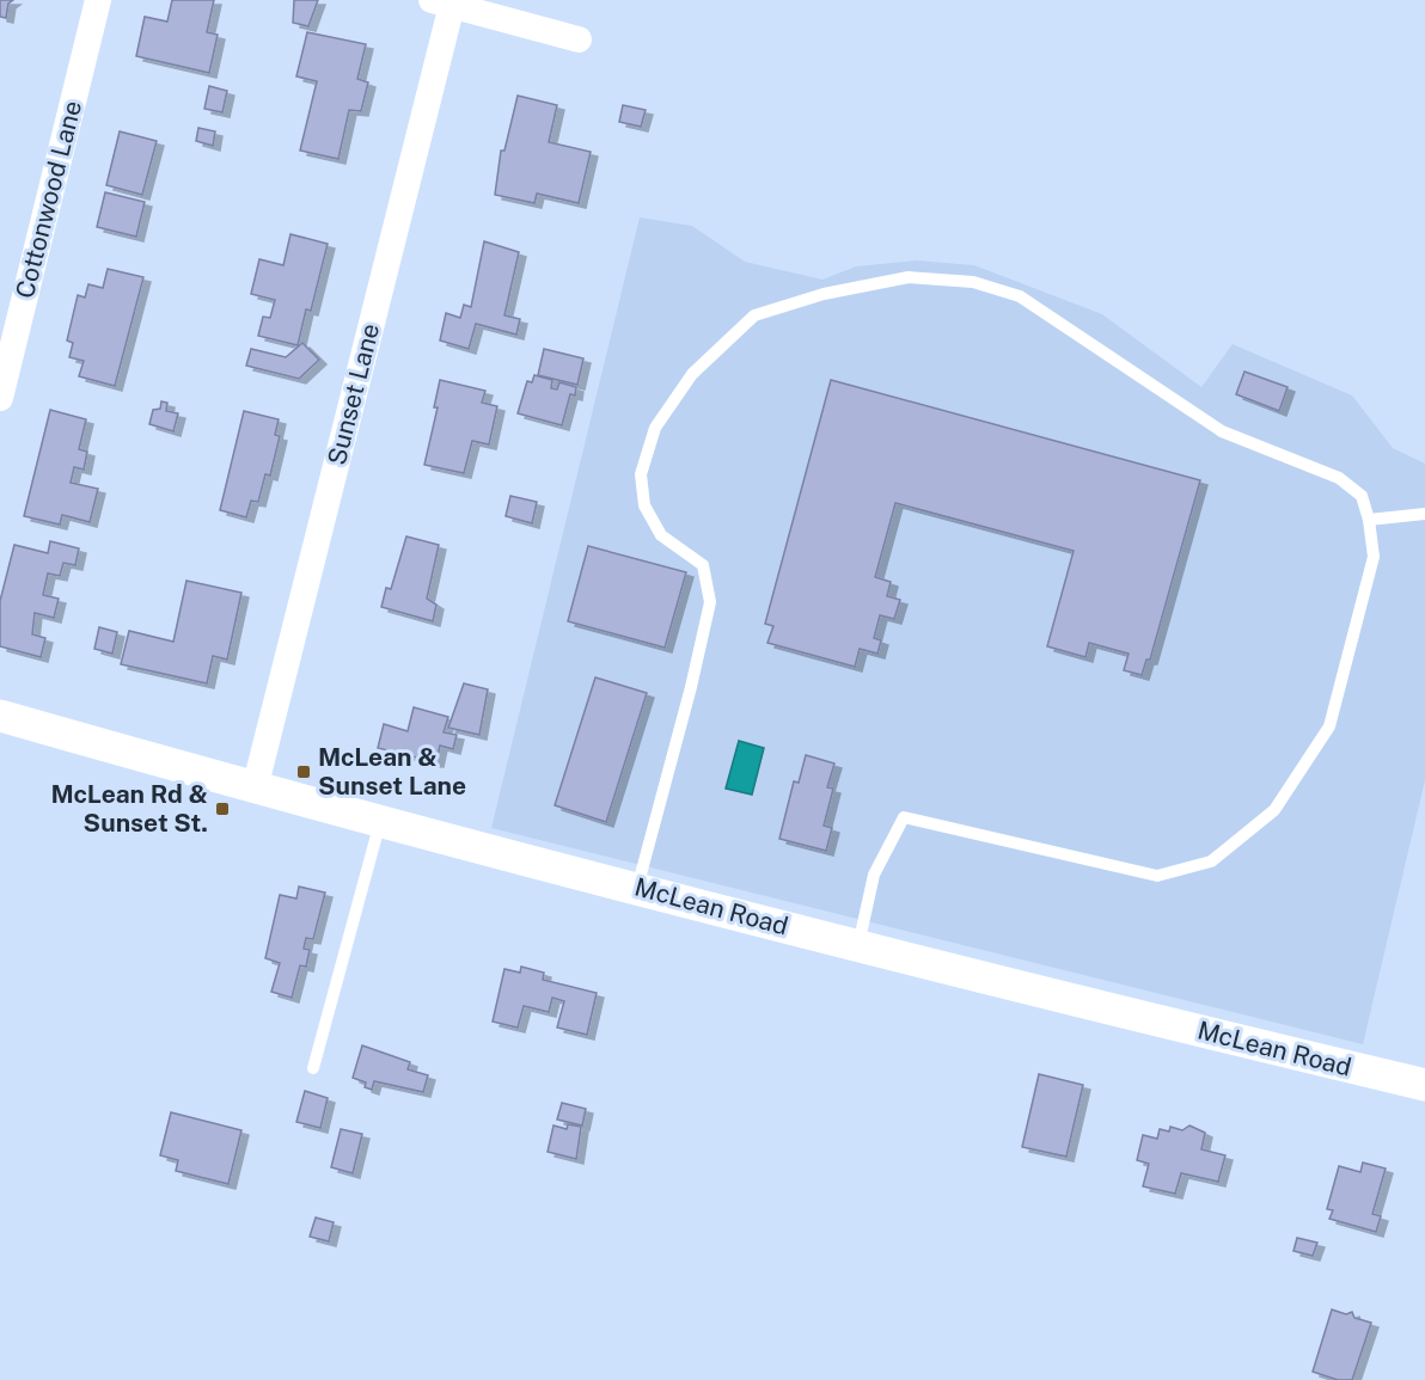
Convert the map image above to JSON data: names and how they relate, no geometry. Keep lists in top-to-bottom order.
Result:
{
  "streets": {
    "street": ["Cottonwood Lane", "Sunset Lane", "McLean Road"]
  },
  "crossings": [
    ["Sunset Lane", "McLean Road"]
  ],
  "places": {
    "transit": ["McLean & Sunset Lane", "McLean Rd & Sunset St."]
  }
}
